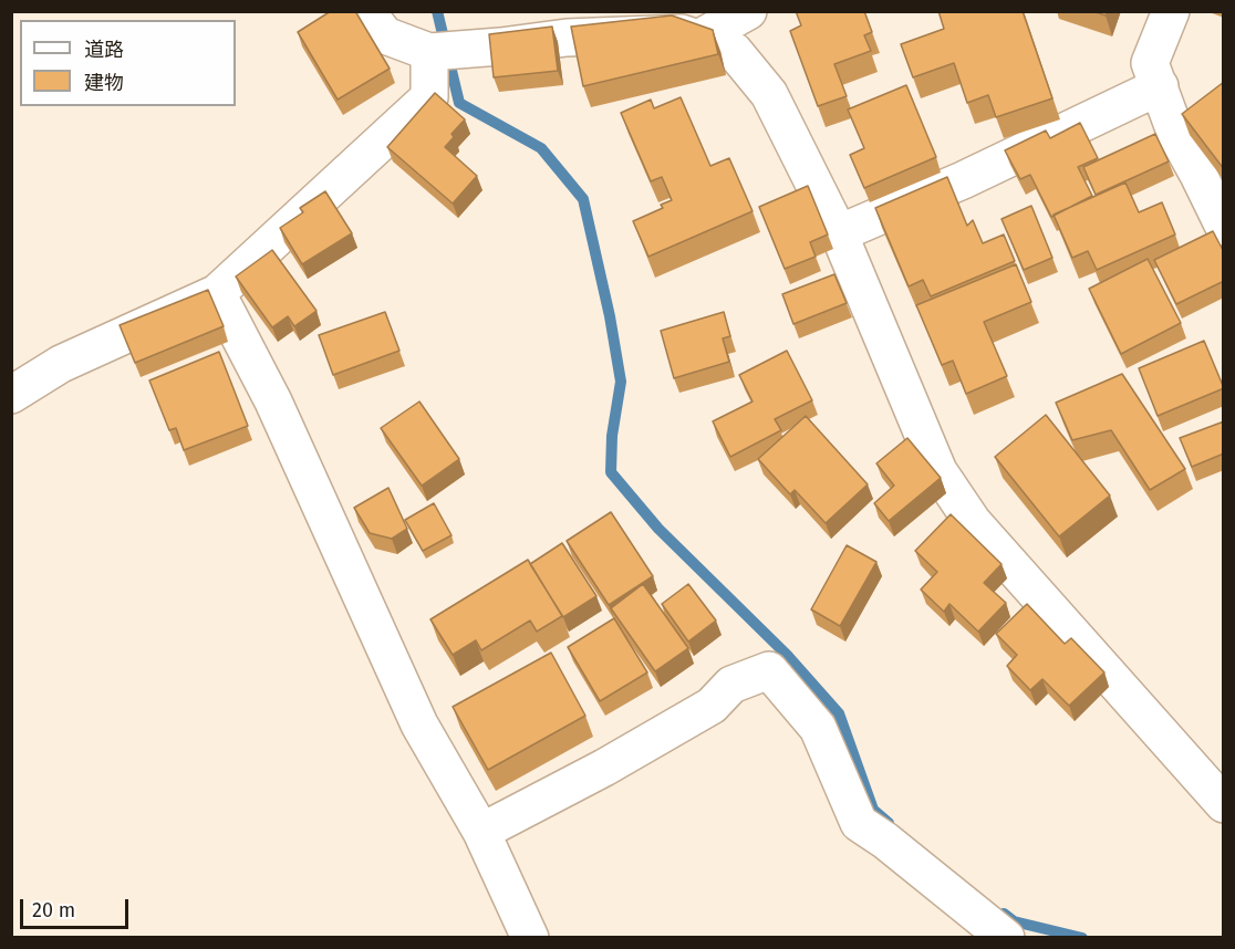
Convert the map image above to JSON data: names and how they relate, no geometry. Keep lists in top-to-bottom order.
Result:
{
  "legend": ["道路", "建物"],
  "scale_bar": "20 m"
}
